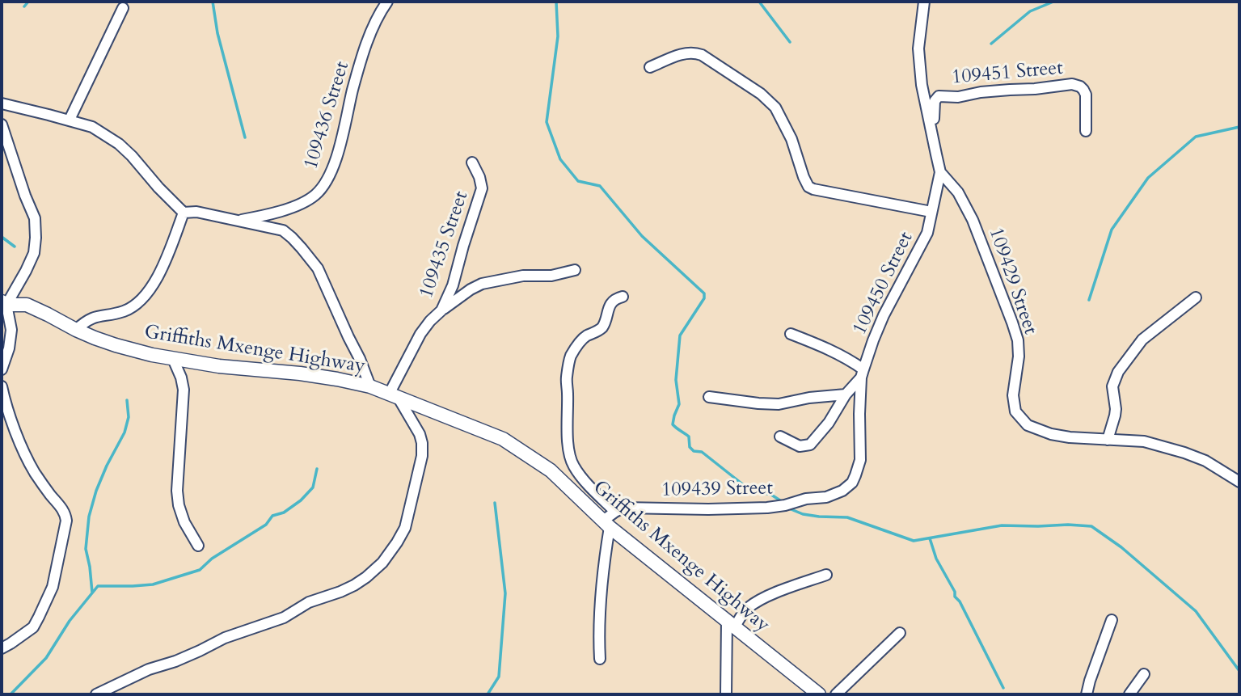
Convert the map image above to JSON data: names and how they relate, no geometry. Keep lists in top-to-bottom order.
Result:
{
  "streets": {
    "street": [
      "109451 Street",
      "109436 Street",
      "109435 Street",
      "109429 Street",
      "109450 Street",
      "Griffiths Mxenge Highway",
      "109439 Street"
    ]
  },
  "crossings": [
    ["109451 Street", "109429 Street"],
    ["109435 Street", "Griffiths Mxenge Highway"],
    ["109429 Street", "109450 Street"],
    ["109450 Street", "109439 Street"],
    ["Griffiths Mxenge Highway", "109439 Street"]
  ]
}
